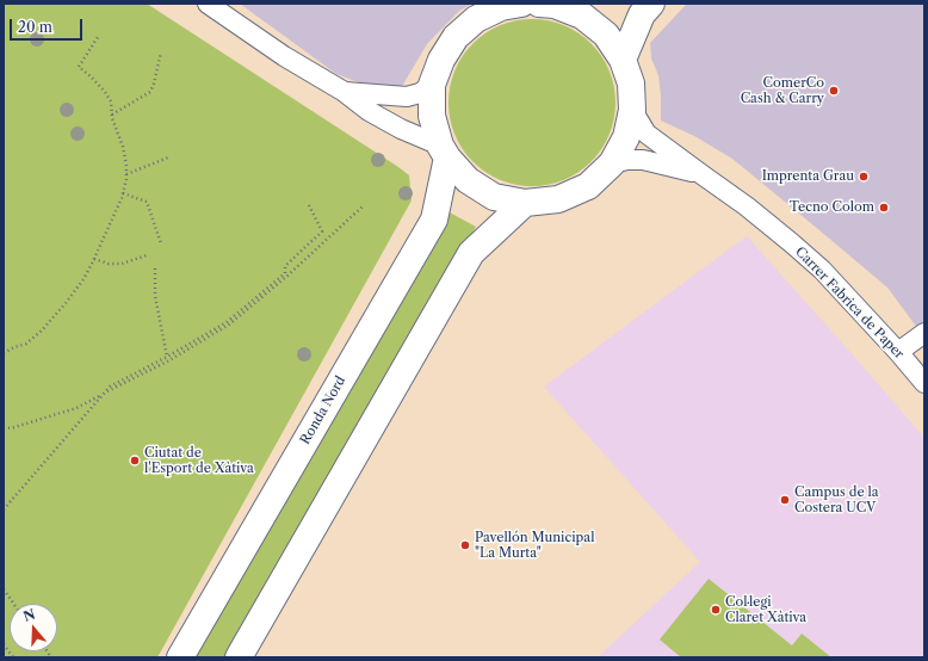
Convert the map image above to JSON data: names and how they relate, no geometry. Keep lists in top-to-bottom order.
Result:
{
  "streets": {
    "main road": ["Ronda Nord"],
    "street": ["Carrer Fabrica de Paper"]
  },
  "places": [
    "ComerCo Cash & Carry",
    "Imprenta Grau",
    "Tecno Colom",
    "Ciutat de l'Esport de Xàtiva",
    "Campus de la Costera UCV",
    "Pavellón Municipal \"La Murta\"",
    "Col·legi Claret Xàtiva"
  ],
  "scale_bar": "20 m",
  "north": "top"
}
